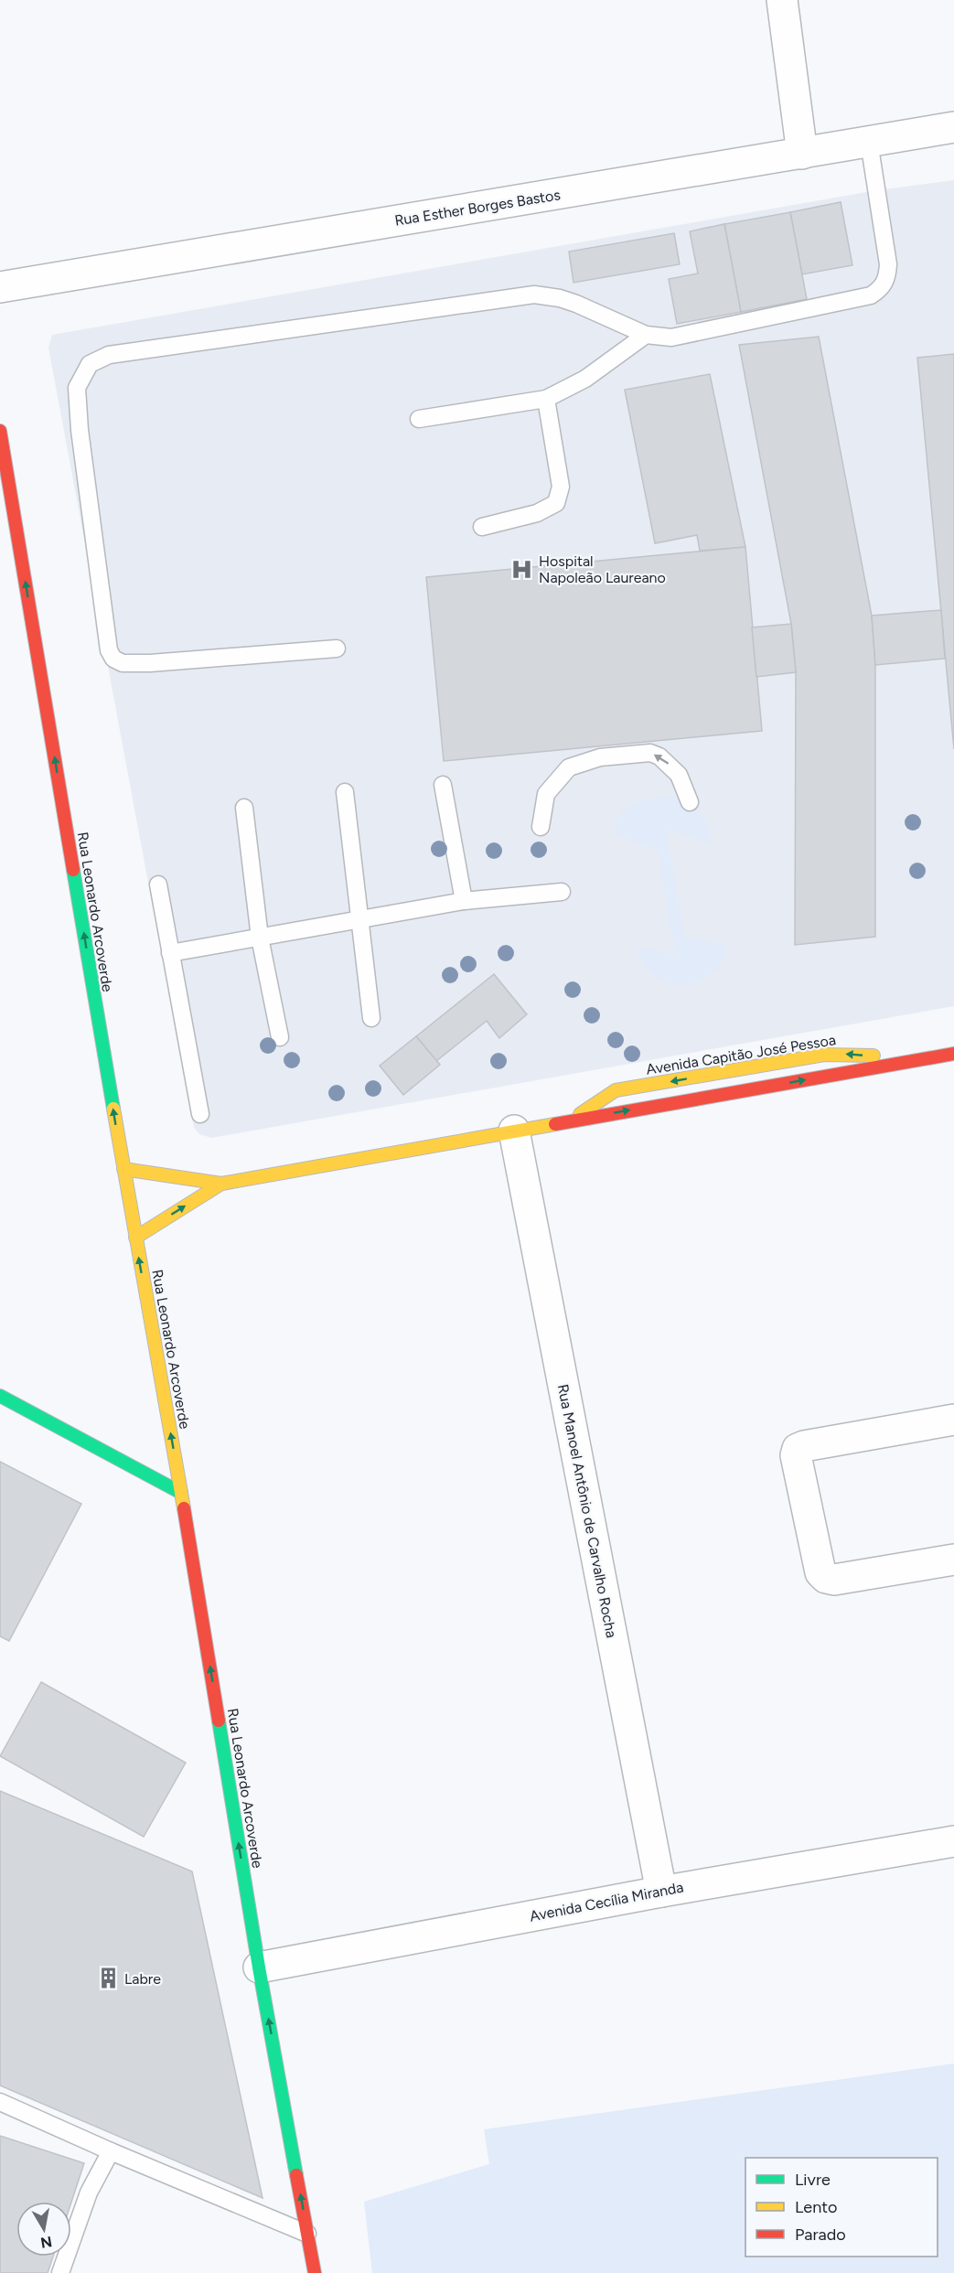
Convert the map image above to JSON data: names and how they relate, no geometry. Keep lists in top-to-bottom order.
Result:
{
  "streets": {
    "street": [
      "Rua Esther Borges Bastos",
      "Rua Leonardo Arcoverde",
      "Avenida Capitão José Pessoa",
      "Rua Manoel Antônio de Carvalho Rocha",
      "Avenida Cecília Miranda"
    ]
  },
  "crossings": [
    ["Rua Leonardo Arcoverde", "Avenida Capitão José Pessoa"],
    ["Rua Leonardo Arcoverde", "Avenida Cecília Miranda"],
    ["Avenida Capitão José Pessoa", "Rua Manoel Antônio de Carvalho Rocha"],
    ["Rua Manoel Antônio de Carvalho Rocha", "Avenida Cecília Miranda"]
  ],
  "one_way": ["Rua Leonardo Arcoverde"],
  "places": {
    "hospital": ["Hospital Napoleão Laureano"],
    "building": ["Labre"]
  },
  "legend": ["Livre", "Lento", "Parado"],
  "north": "bottom"
}
